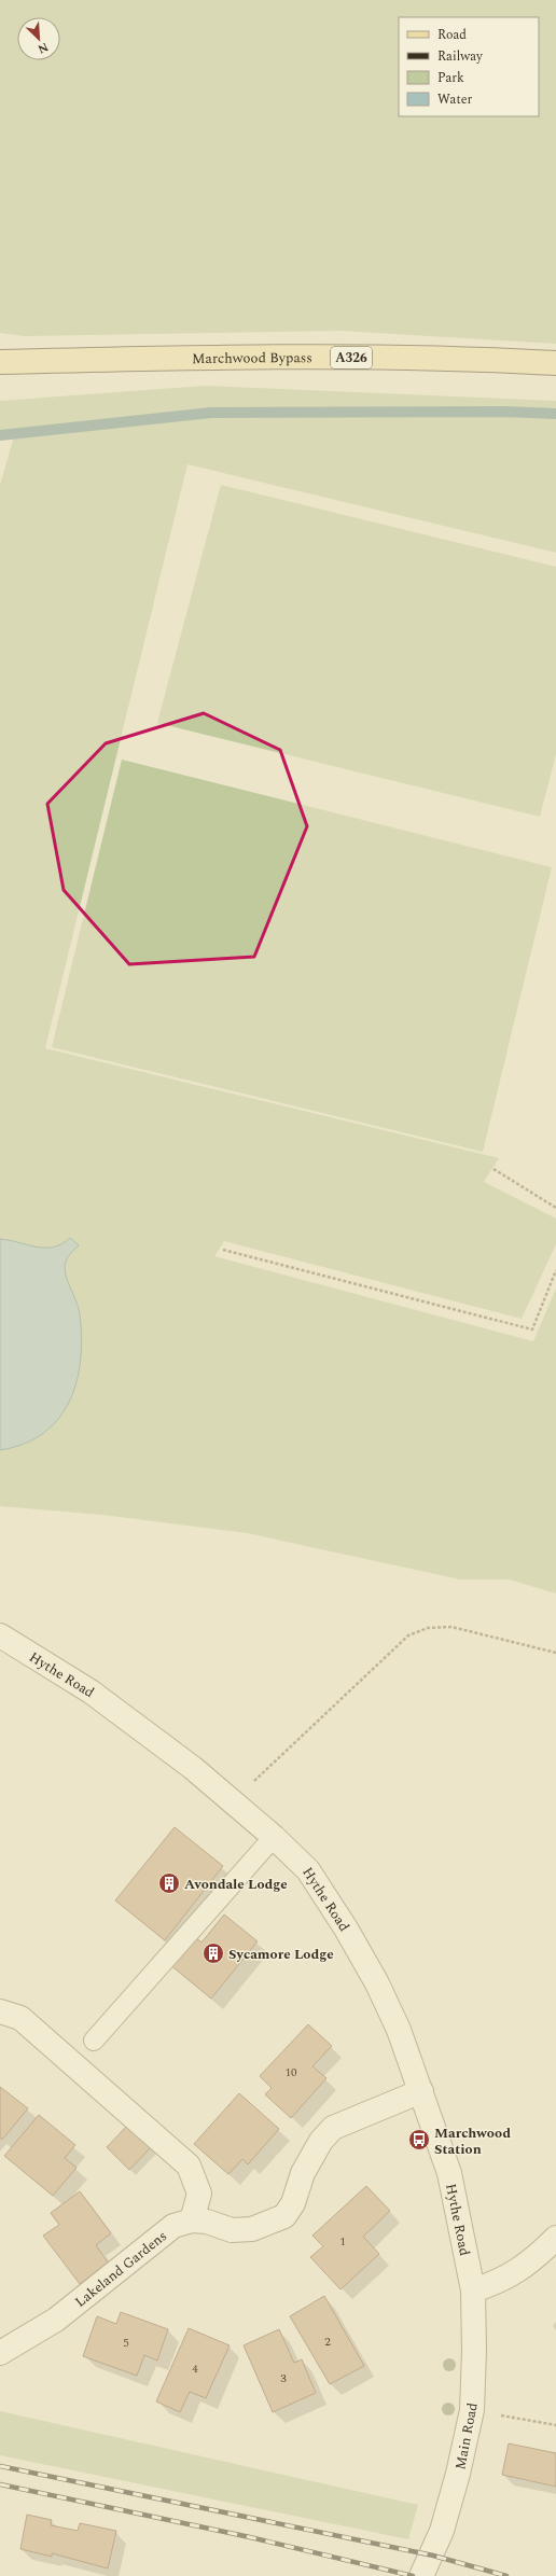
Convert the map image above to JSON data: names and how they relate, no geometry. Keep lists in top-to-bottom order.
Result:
{
  "streets": {
    "main road": ["Marchwood Bypass", "A326"],
    "street": ["Hythe Road", "Lakeland Gardens", "Main Road"]
  },
  "crossings": [
    ["Hythe Road", "Lakeland Gardens"],
    ["Hythe Road", "Main Road"]
  ],
  "places": {
    "building": ["Avondale Lodge", "Sycamore Lodge"],
    "bus stop": ["Marchwood Station"]
  },
  "house_numbers": [
    "10",
    "1",
    "2",
    "5",
    "4",
    "3"
  ],
  "legend": [
    "Road",
    "Railway",
    "Park",
    "Water"
  ],
  "north": "bottom right"
}
